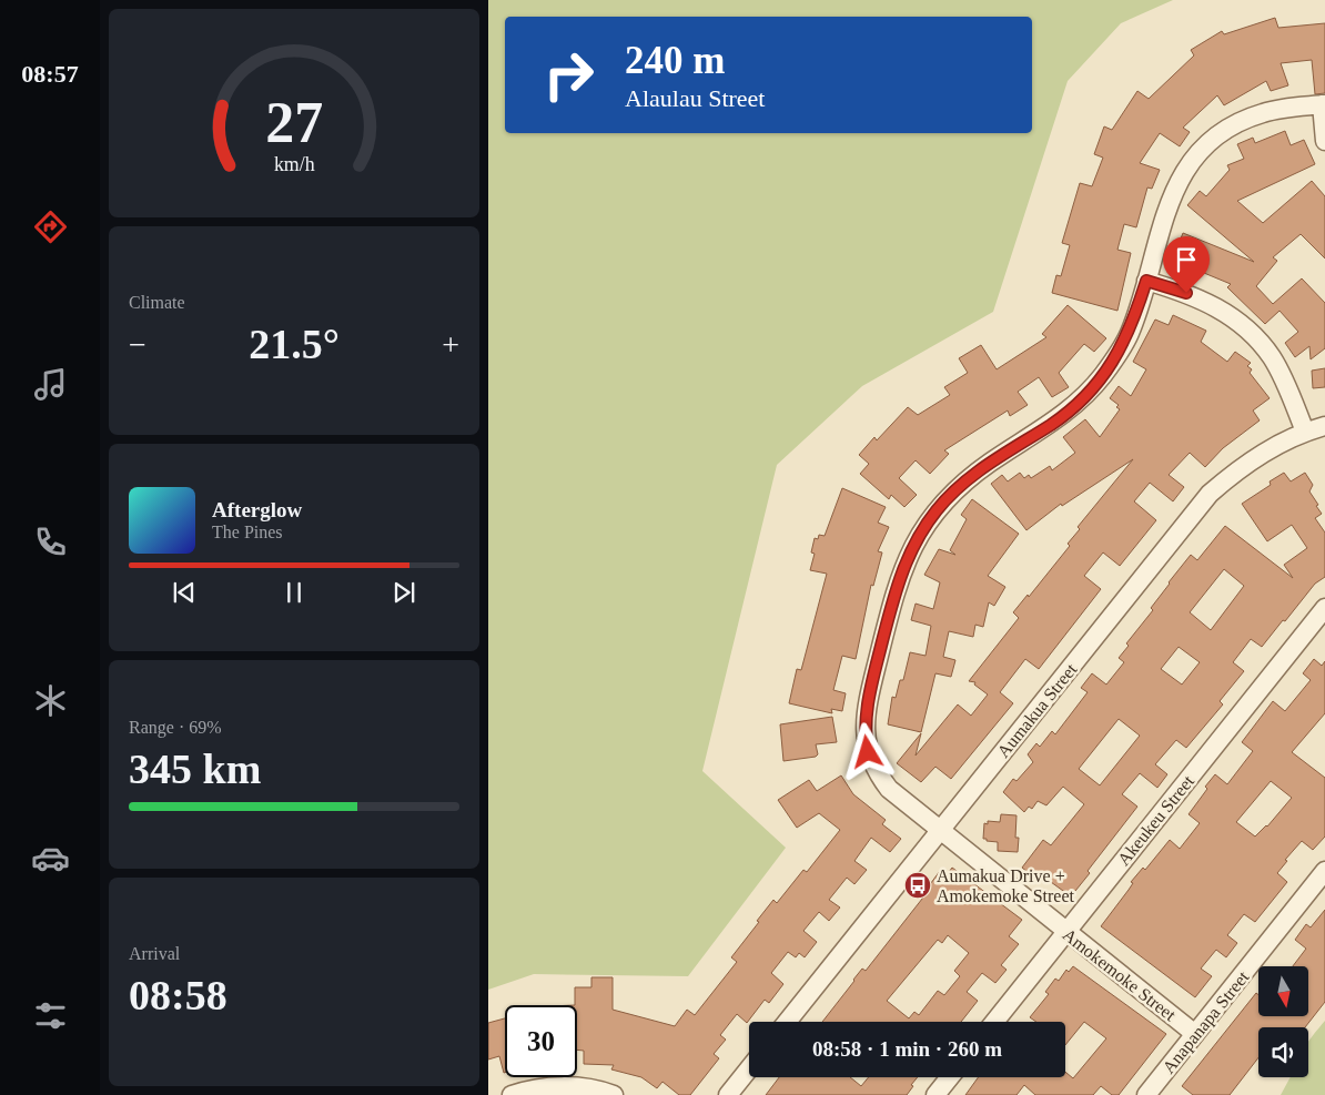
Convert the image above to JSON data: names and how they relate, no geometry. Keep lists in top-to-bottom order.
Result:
{
  "streets": {
    "street": [
      "Aumakua Street",
      "Akeukeu Street",
      "Amokemoke Street",
      "Anapanapa Street"
    ]
  },
  "crossings": [
    ["Aumakua Street", "Amokemoke Street"],
    ["Akeukeu Street", "Amokemoke Street"],
    ["Amokemoke Street", "Anapanapa Street"]
  ],
  "places": {
    "bus stop": ["Aumakua Drive + Amokemoke Street"]
  },
  "north": "bottom",
  "page": {
    "tabs": "08:57",
    "turn": ["240 m", "Alaulau Street"],
    "tile": [
      "Climate",
      ["Range · 69%", "345 km"],
      ["Arrival", "08:58"]
    ],
    "heat": ["−", "21.5°", "+"],
    "song": ["Afterglow", "The Pines"],
    "limit": "30",
    "trip": "08:58 · 1 min · 260 m",
    "gauge": ["27", "km/h"]
  }
}
